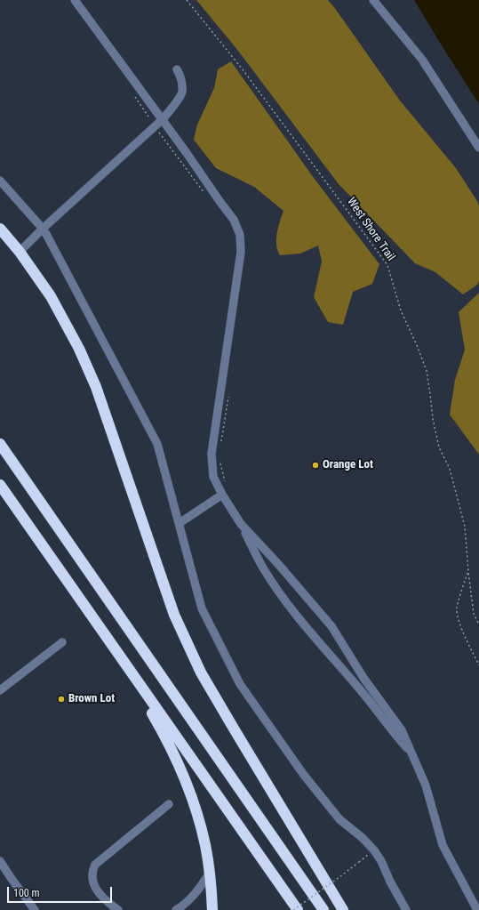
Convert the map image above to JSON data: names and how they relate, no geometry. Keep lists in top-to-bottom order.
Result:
{
  "streets": {
    "path": ["West Shore Trail"]
  },
  "places": ["Orange Lot", "Brown Lot"],
  "scale_bar": "100 m"
}
